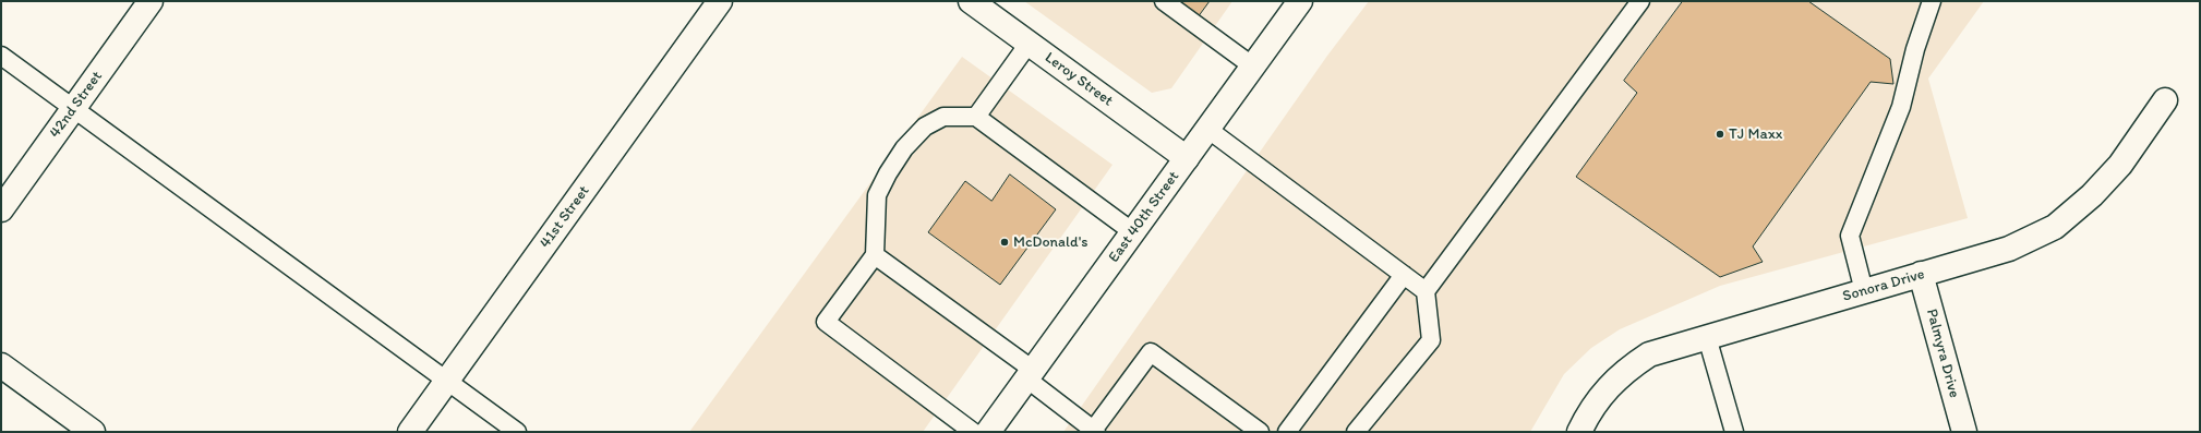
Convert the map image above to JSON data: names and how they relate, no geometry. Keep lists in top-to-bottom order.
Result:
{
  "streets": {
    "street": [
      "Leroy Street",
      "42nd Street",
      "41st Street",
      "East 40th Street",
      "Sonora Drive",
      "Palmyra Drive"
    ]
  },
  "crossings": [
    ["Leroy Street", "East 40th Street"],
    ["Sonora Drive", "Palmyra Drive"]
  ],
  "places": ["TJ Maxx", "McDonald's"]
}
